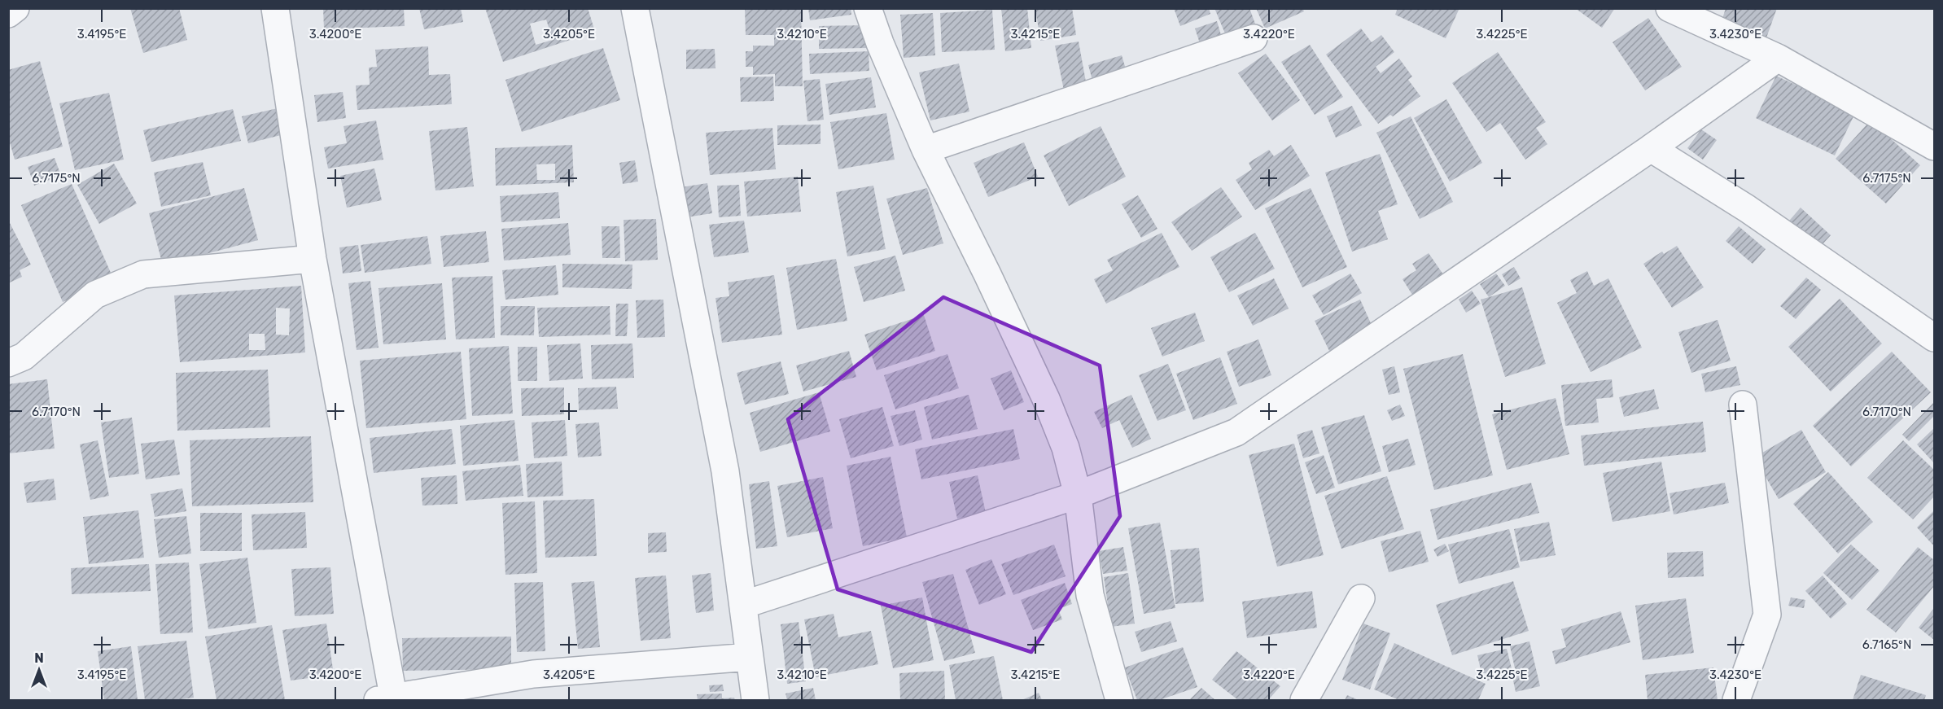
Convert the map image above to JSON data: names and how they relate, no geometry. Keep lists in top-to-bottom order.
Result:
{
  "north": "top",
  "coordinates": [
    "3.4195°E",
    "3.4200°E",
    "3.4205°E",
    "3.4210°E",
    "3.4215°E",
    "3.4220°E",
    "3.4225°E",
    "3.4230°E",
    "6.7175°N",
    "6.7170°N",
    "6.7165°N"
  ]
}
